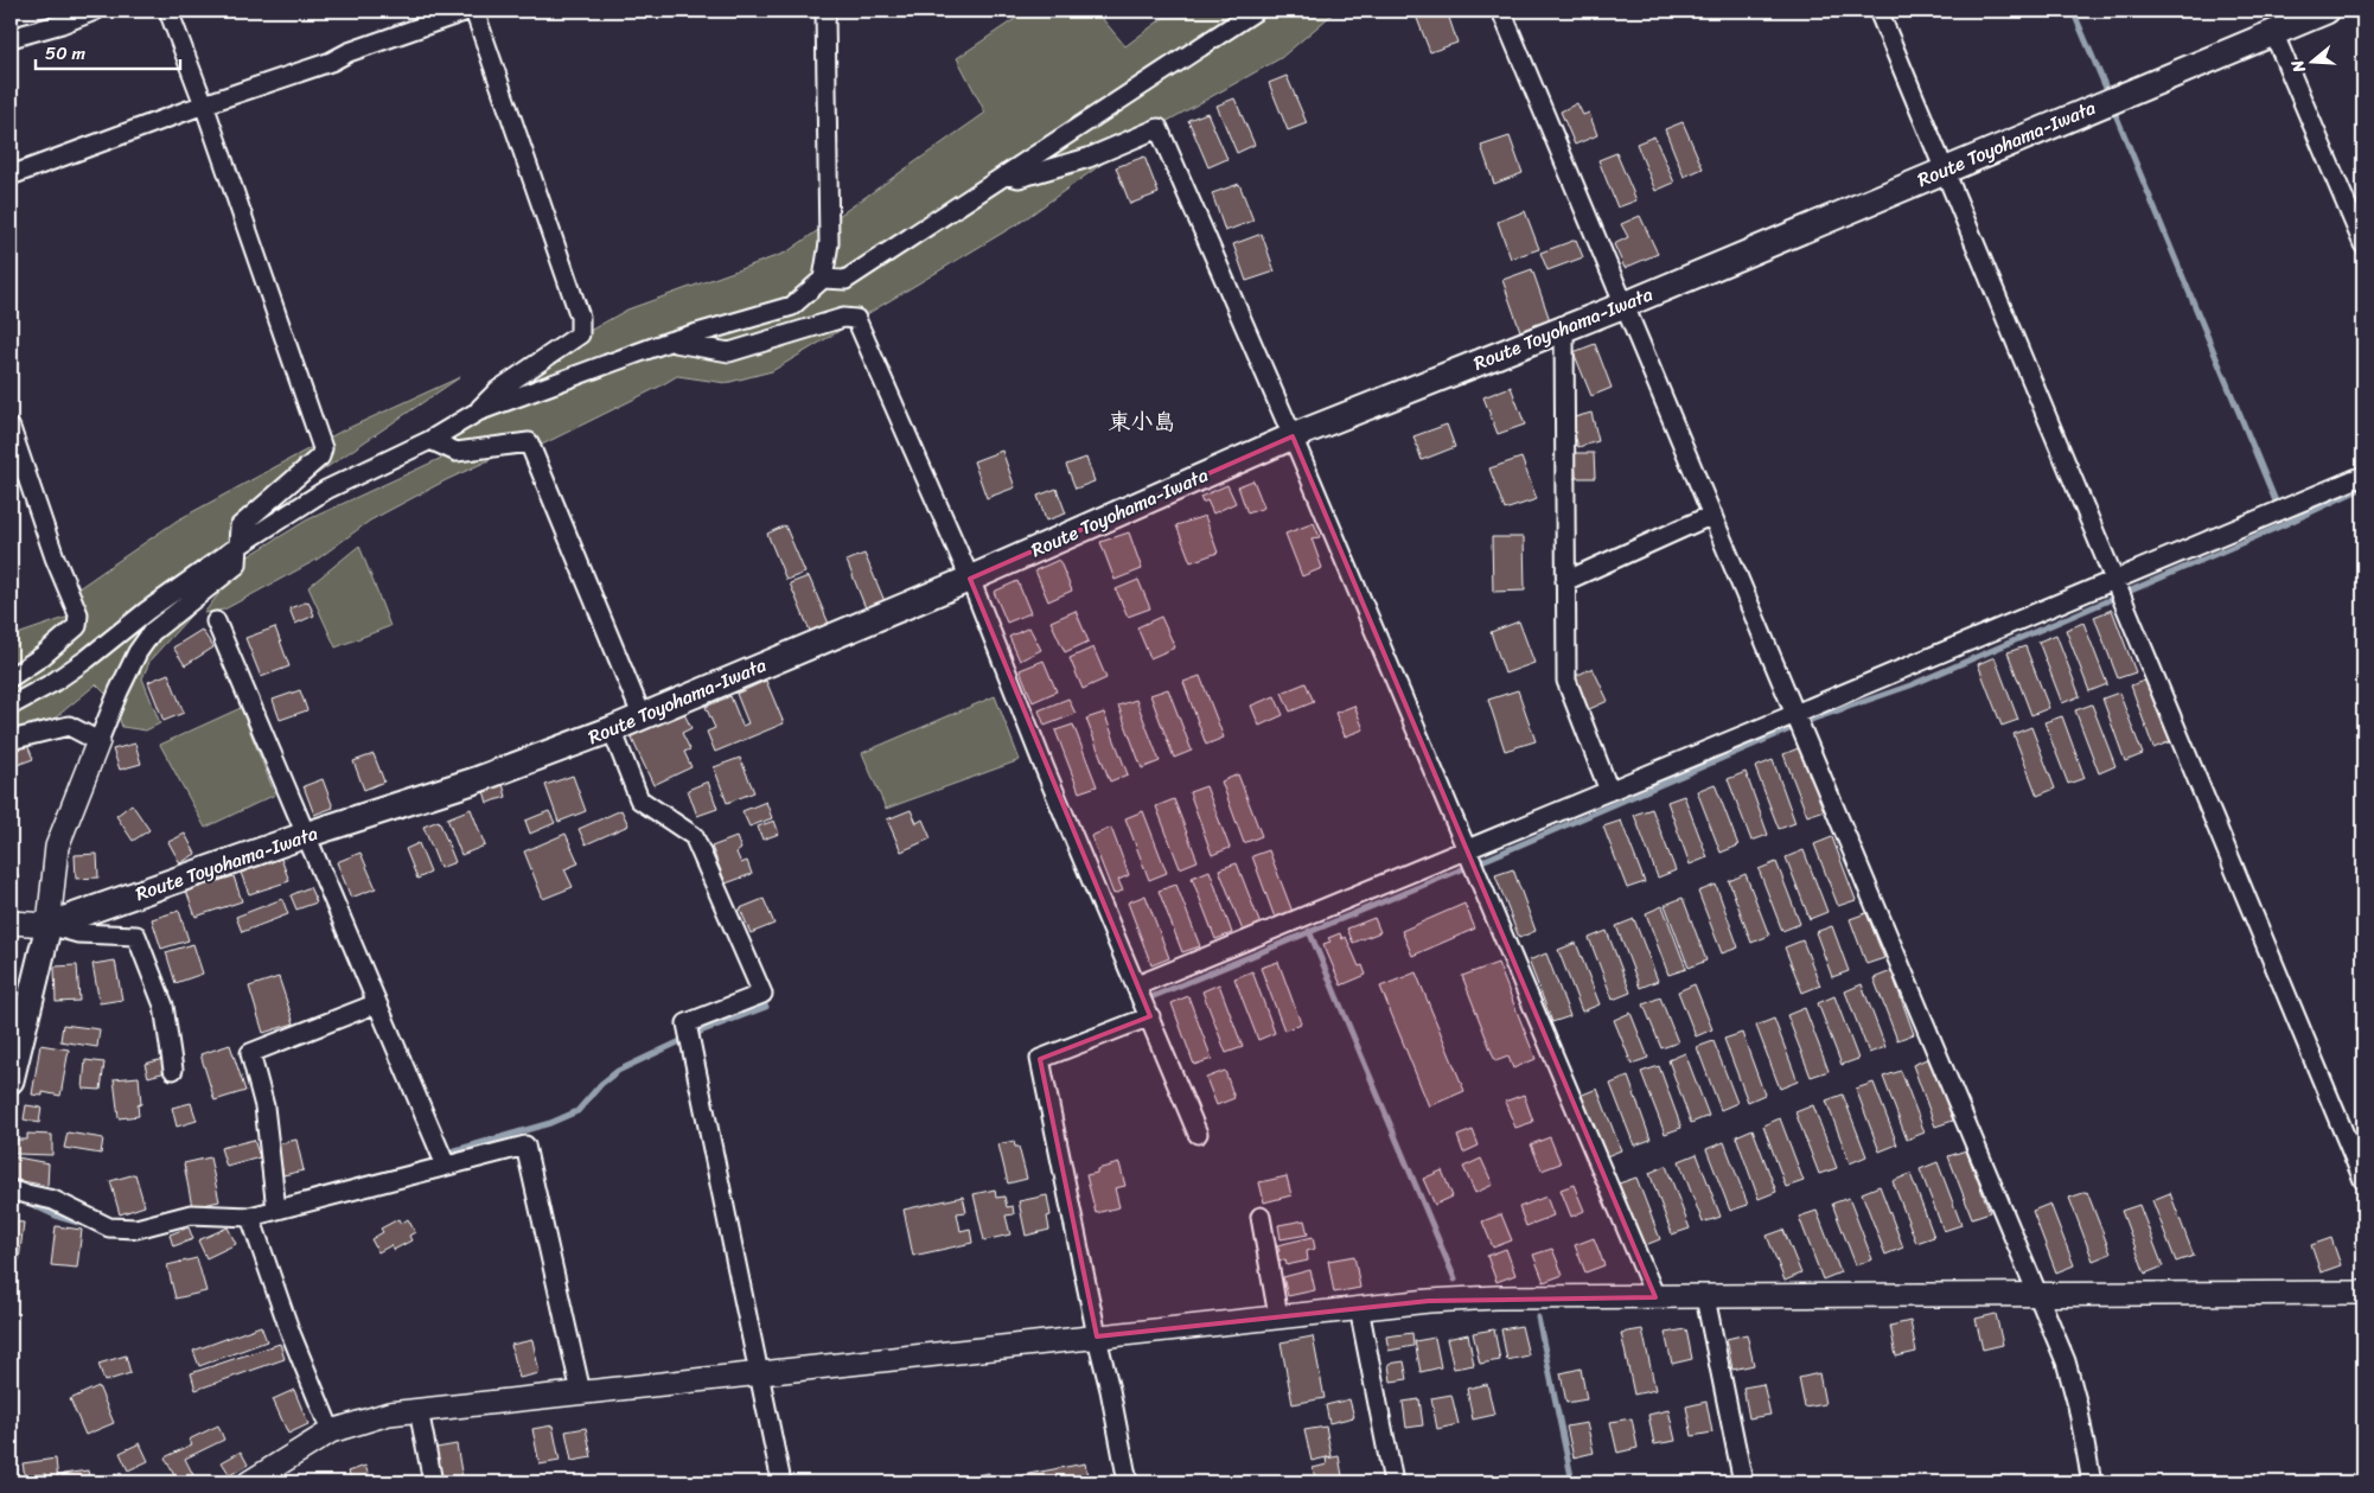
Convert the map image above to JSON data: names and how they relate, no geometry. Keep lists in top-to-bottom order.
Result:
{
  "streets": {
    "main road": ["Route Toyohama-Iwata"]
  },
  "districts": ["東小島"],
  "scale_bar": "50 m",
  "north": "left"
}
